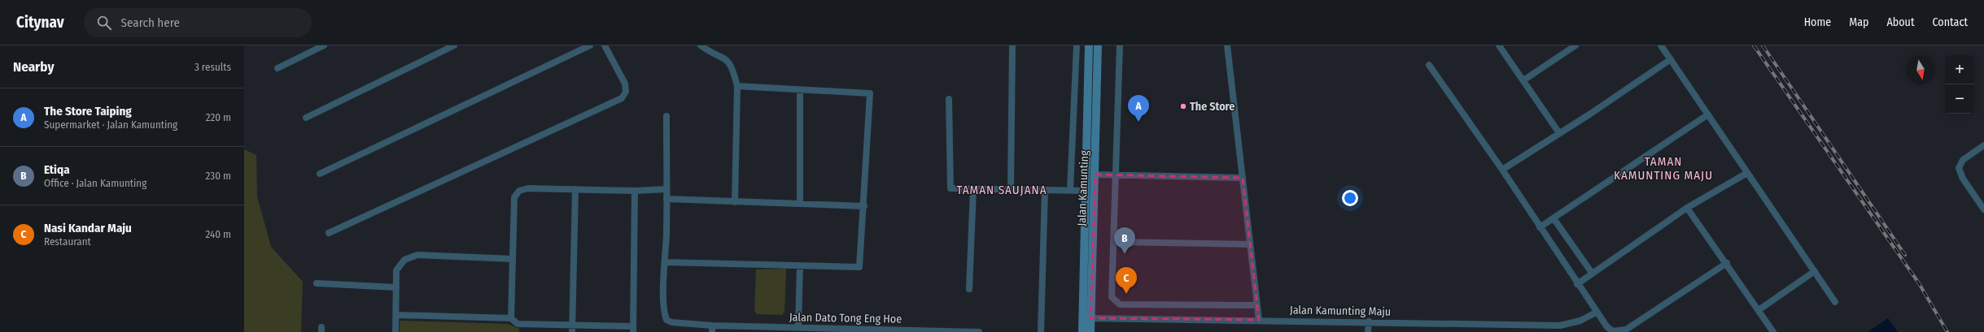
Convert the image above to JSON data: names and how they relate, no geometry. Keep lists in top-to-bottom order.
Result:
{
  "streets": {
    "main road": ["Jalan Kamunting"],
    "street": ["Jalan Kamunting Maju", "Jalan Dato Tong Eng Hoe"]
  },
  "crossings": [
    ["Jalan Kamunting", "Jalan Kamunting Maju"]
  ],
  "districts": ["TAMAN KAMUNTING MAJU", "TAMAN SAUJANA"],
  "places": ["The Store"],
  "north": "bottom",
  "page": {
    "header": "Citynav",
    "search": "Search here",
    "nav": [
      "Home",
      "Map",
      "About",
      "Contact"
    ],
    "heading": ["Nearby", "3 results"],
    "map_buttons": ["+", "−"],
    "list": [
      {
        "mark": "A",
        "name": "The Store Taiping",
        "note": "Supermarket · Jalan Kamunting",
        "value": "220 m"
      },
      {
        "mark": "B",
        "name": "Etiqa",
        "note": "Office · Jalan Kamunting",
        "value": "230 m"
      },
      {
        "mark": "C",
        "name": "Nasi Kandar Maju",
        "note": "Restaurant",
        "value": "240 m"
      }
    ],
    "pins": ["A", "B", "C"]
  }
}
